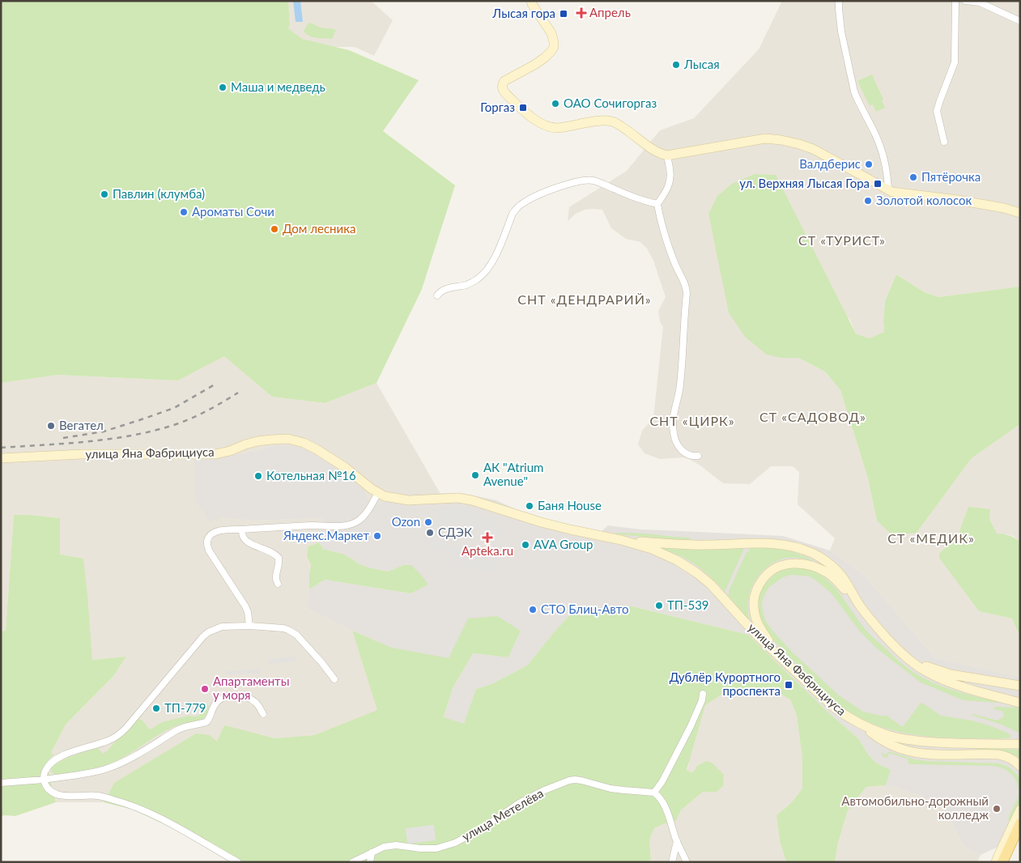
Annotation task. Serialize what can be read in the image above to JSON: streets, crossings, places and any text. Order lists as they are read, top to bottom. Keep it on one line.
{"streets":{"main road":["улица Яна Фабрициуса"],"street":["улица Метелёва"]},"districts":["СТ «ТУРИСТ»","СНТ «ДЕНДРАРИЙ»","СТ «САДОВОД»","СНТ «ЦИРК»","СТ «МЕДИК»"],"places":{"health":["Апрель","Apteka.ru"],"transit":["Лысая гора","Горгаз","ул. Верхняя Лысая Гора","Дублёр Курортного проспекта"],"other":["Лысая","Маша и медведь","ОАО Сочигоргаз","Валдберис","Пятёрочка","Павлин (клумба)","Золотой колосок","Ароматы Сочи","Дом лесника","Вегател","АК \"Atrium Avenue\"","Котельная №16","Баня House","Ozon","СДЭК","Яндекс.Маркет","AVA Group","ТП-539","СТО Блиц-Авто","Апартаменты у моря","ТП-779","Автомобильно-дорожный колледж"]}}
